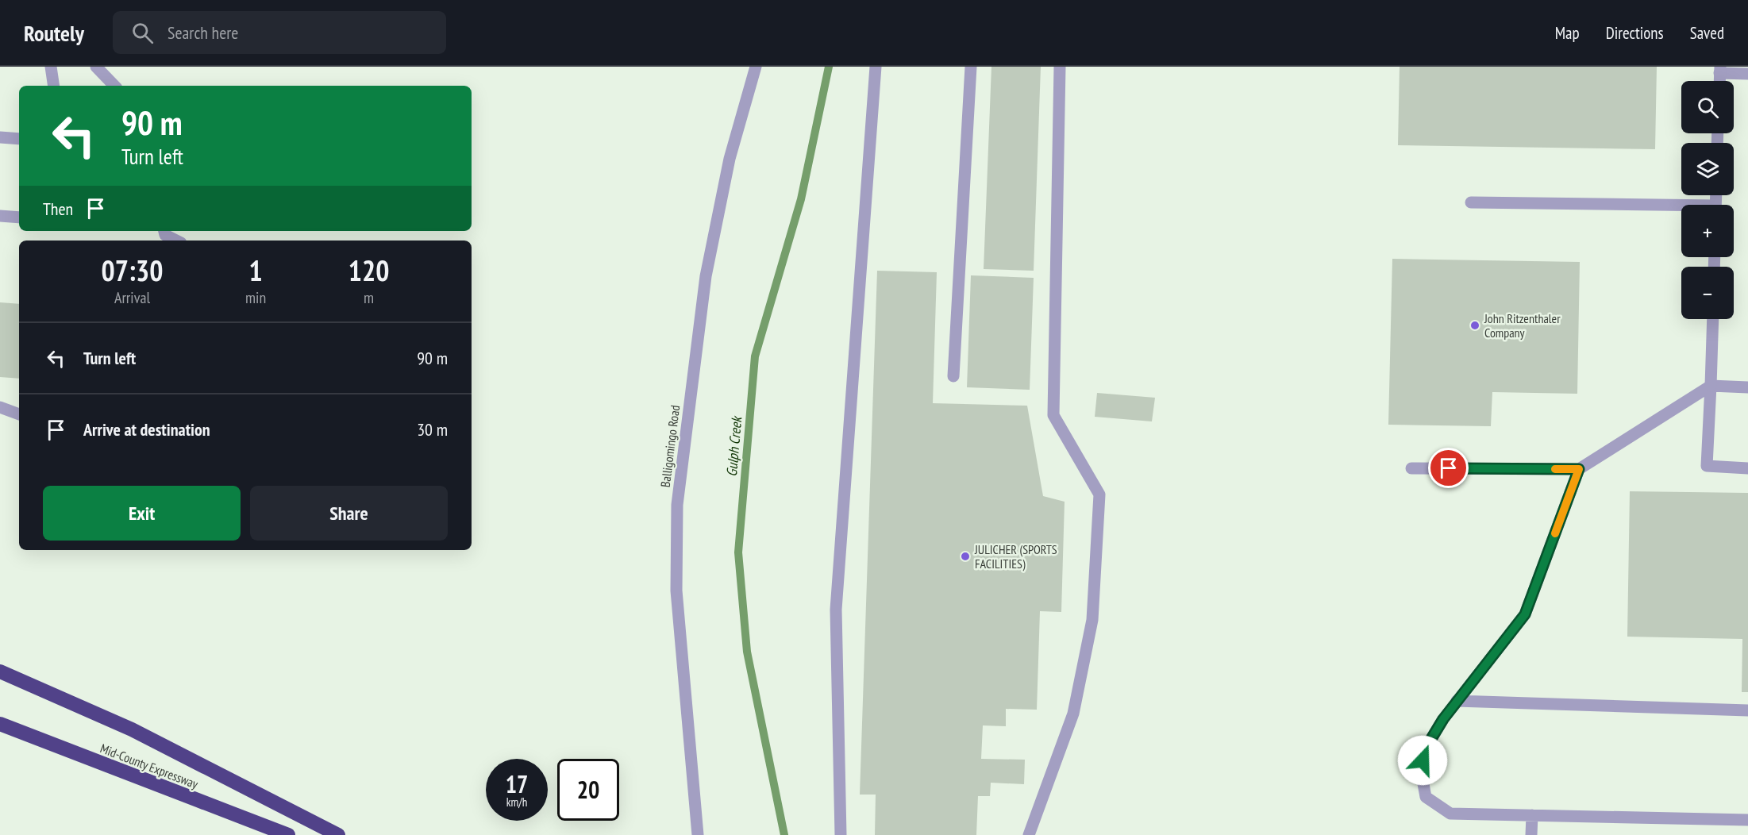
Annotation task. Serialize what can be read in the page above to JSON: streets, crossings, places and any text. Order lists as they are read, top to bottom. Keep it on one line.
{"streets":{"highway":["Mid-County Expressway"],"street":["Balligomingo Road"]},"water":["Gulph Creek"],"places":["John Ritzenthaler Company","JULICHER (SPORTS FACILITIES)"],"page":{"header":"Routely","search":"Search here","nav":["Map","Directions","Saved"],"map_buttons":["+","−"],"turn":["90 m","Turn left"],"then":"Then","eta":["07:30","Arrival","1","min","120","m"],"list":[{"name":"Turn left","value":"90 m"},{"name":"Arrive at destination","value":"30 m"}],"buttons":["Exit","Share"],"speed":"17 km/h","limit":"20"}}
